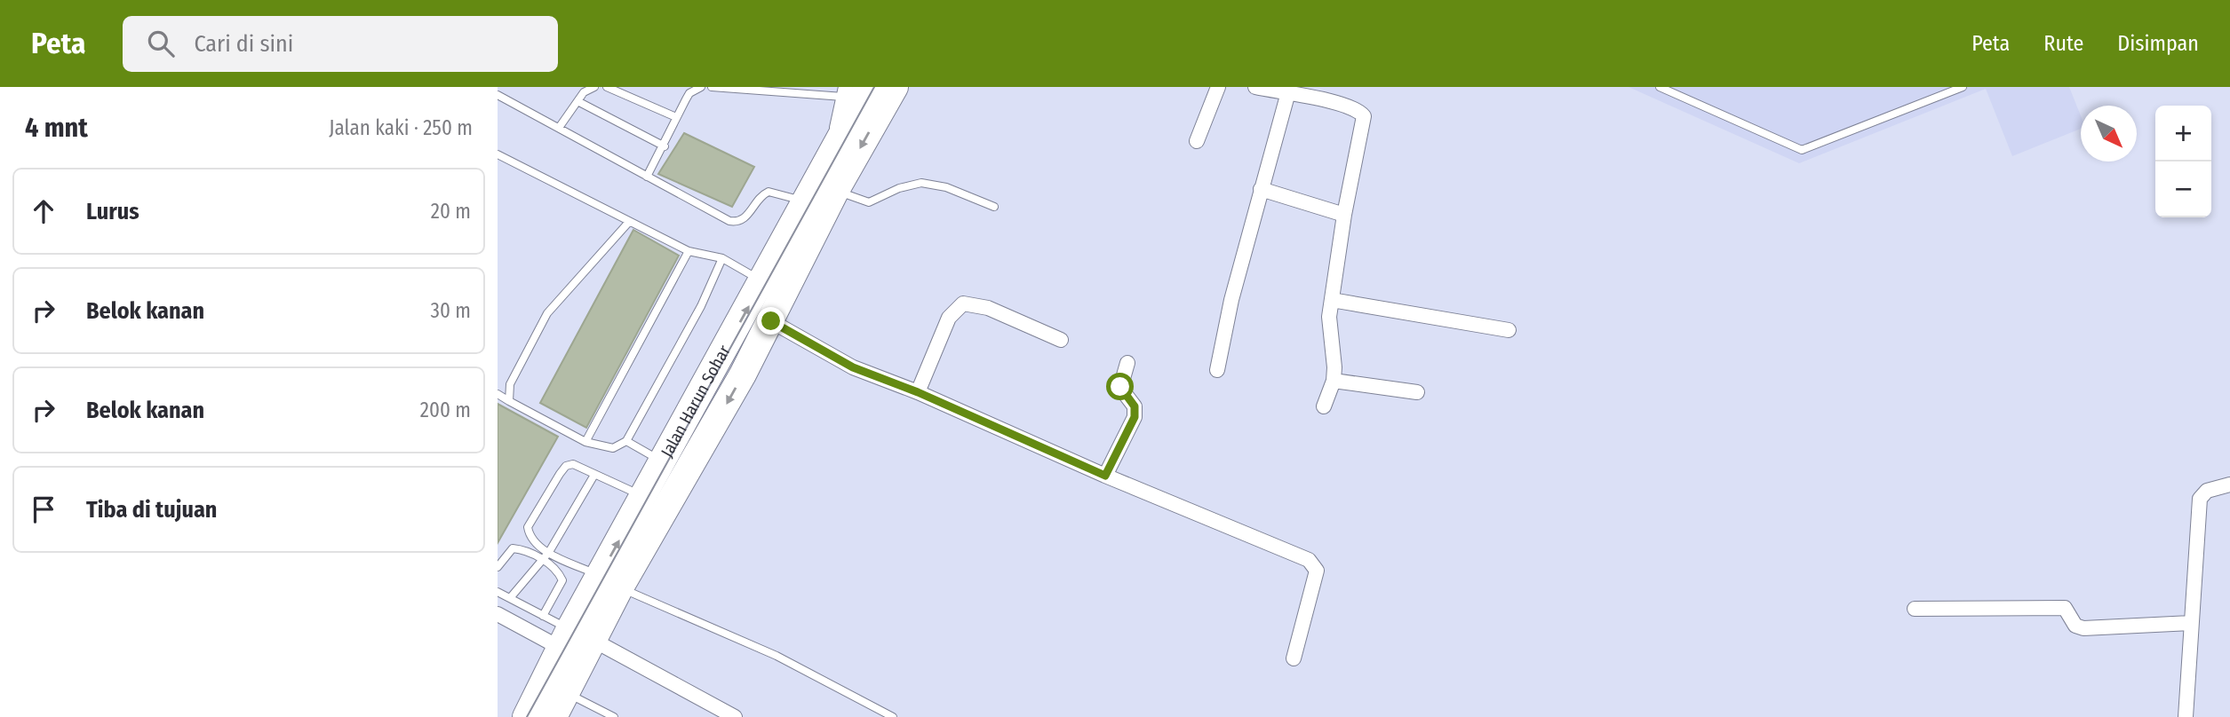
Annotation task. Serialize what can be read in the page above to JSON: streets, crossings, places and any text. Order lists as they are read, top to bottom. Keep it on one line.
{"streets":{"highway":["Jalan Harun Sohar"]},"north":"bottom right","page":{"header":"Peta","search":"Cari di sini","nav":["Peta","Rute","Disimpan"],"heading":["4 mnt","Jalan kaki · 250 m"],"map_buttons":["+","−"],"list":[["Lurus","20 m"],["Belok kanan","30 m"],["Belok kanan","200 m"],"Tiba di tujuan"]}}
